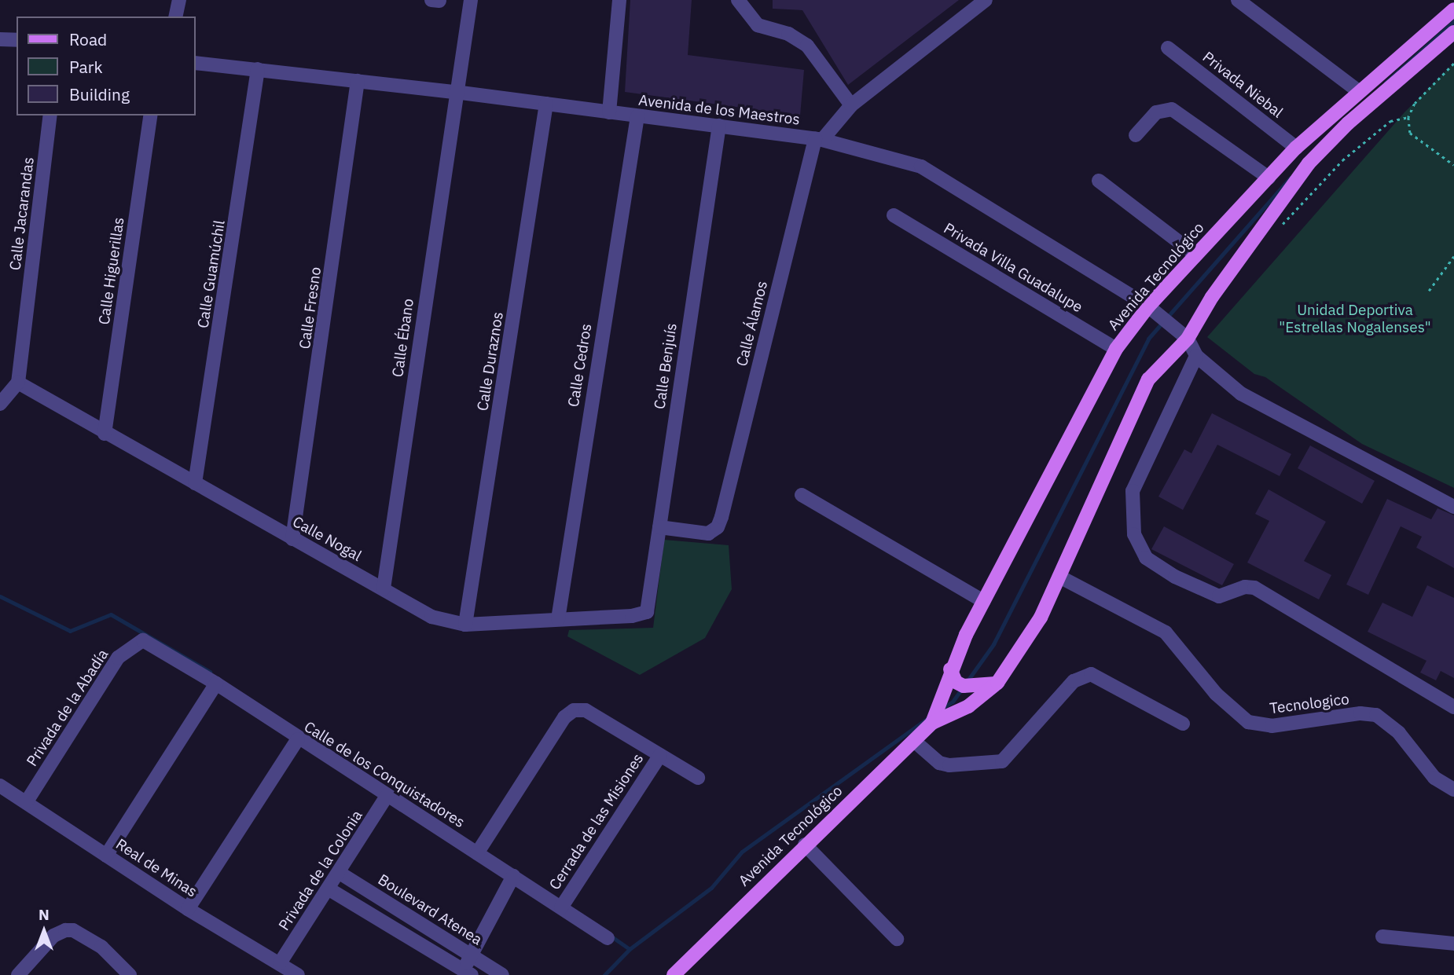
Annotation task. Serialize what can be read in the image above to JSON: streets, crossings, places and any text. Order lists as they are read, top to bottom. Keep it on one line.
{"streets":{"main road":["Avenida Tecnológico"],"street":["Privada Niebal","Avenida de los Maestros","Calle Jacarandas","Privada Villa Guadalupe","Calle Higuerillas","Calle Guamúchil","Calle Fresno","Calle Álamos","Calle Ébano","Calle Duraznos","Calle Cedros","Calle Benjuís","Calle Nogal","Tecnologico","Privada de la Abadía","Calle de los Conquistadores","Cerrada de las Misiones","Real de Minas","Privada de la Colonia","Boulevard Atenea"]},"crossings":[["Privada Niebal","Avenida Tecnológico"],["Avenida de los Maestros","Calle Guamúchil"],["Avenida de los Maestros","Avenida Tecnológico"],["Avenida de los Maestros","Calle Fresno"],["Avenida de los Maestros","Calle Álamos"],["Avenida de los Maestros","Calle Ébano"],["Avenida de los Maestros","Calle Duraznos"],["Avenida de los Maestros","Calle Cedros"],["Avenida de los Maestros","Calle Benjuís"],["Calle Jacarandas","Calle Nogal"],["Privada Villa Guadalupe","Avenida Tecnológico"],["Calle Higuerillas","Calle Nogal"],["Calle Guamúchil","Calle Nogal"],["Avenida Tecnológico","Tecnologico"],["Calle Fresno","Calle Nogal"],["Calle Álamos","Calle Benjuís"],["Calle Ébano","Calle Nogal"],["Calle Duraznos","Calle Nogal"],["Calle Cedros","Calle Nogal"],["Calle Benjuís","Calle Nogal"],["Privada de la Abadía","Calle de los Conquistadores"],["Privada de la Abadía","Real de Minas"],["Calle de los Conquistadores","Cerrada de las Misiones"],["Calle de los Conquistadores","Privada de la Colonia"],["Real de Minas","Privada de la Colonia"],["Privada de la Colonia","Boulevard Atenea"]],"parks":["Unidad Deportiva \"Estrellas Nogalenses\""],"legend":["Road","Park","Building"],"north":"top"}
